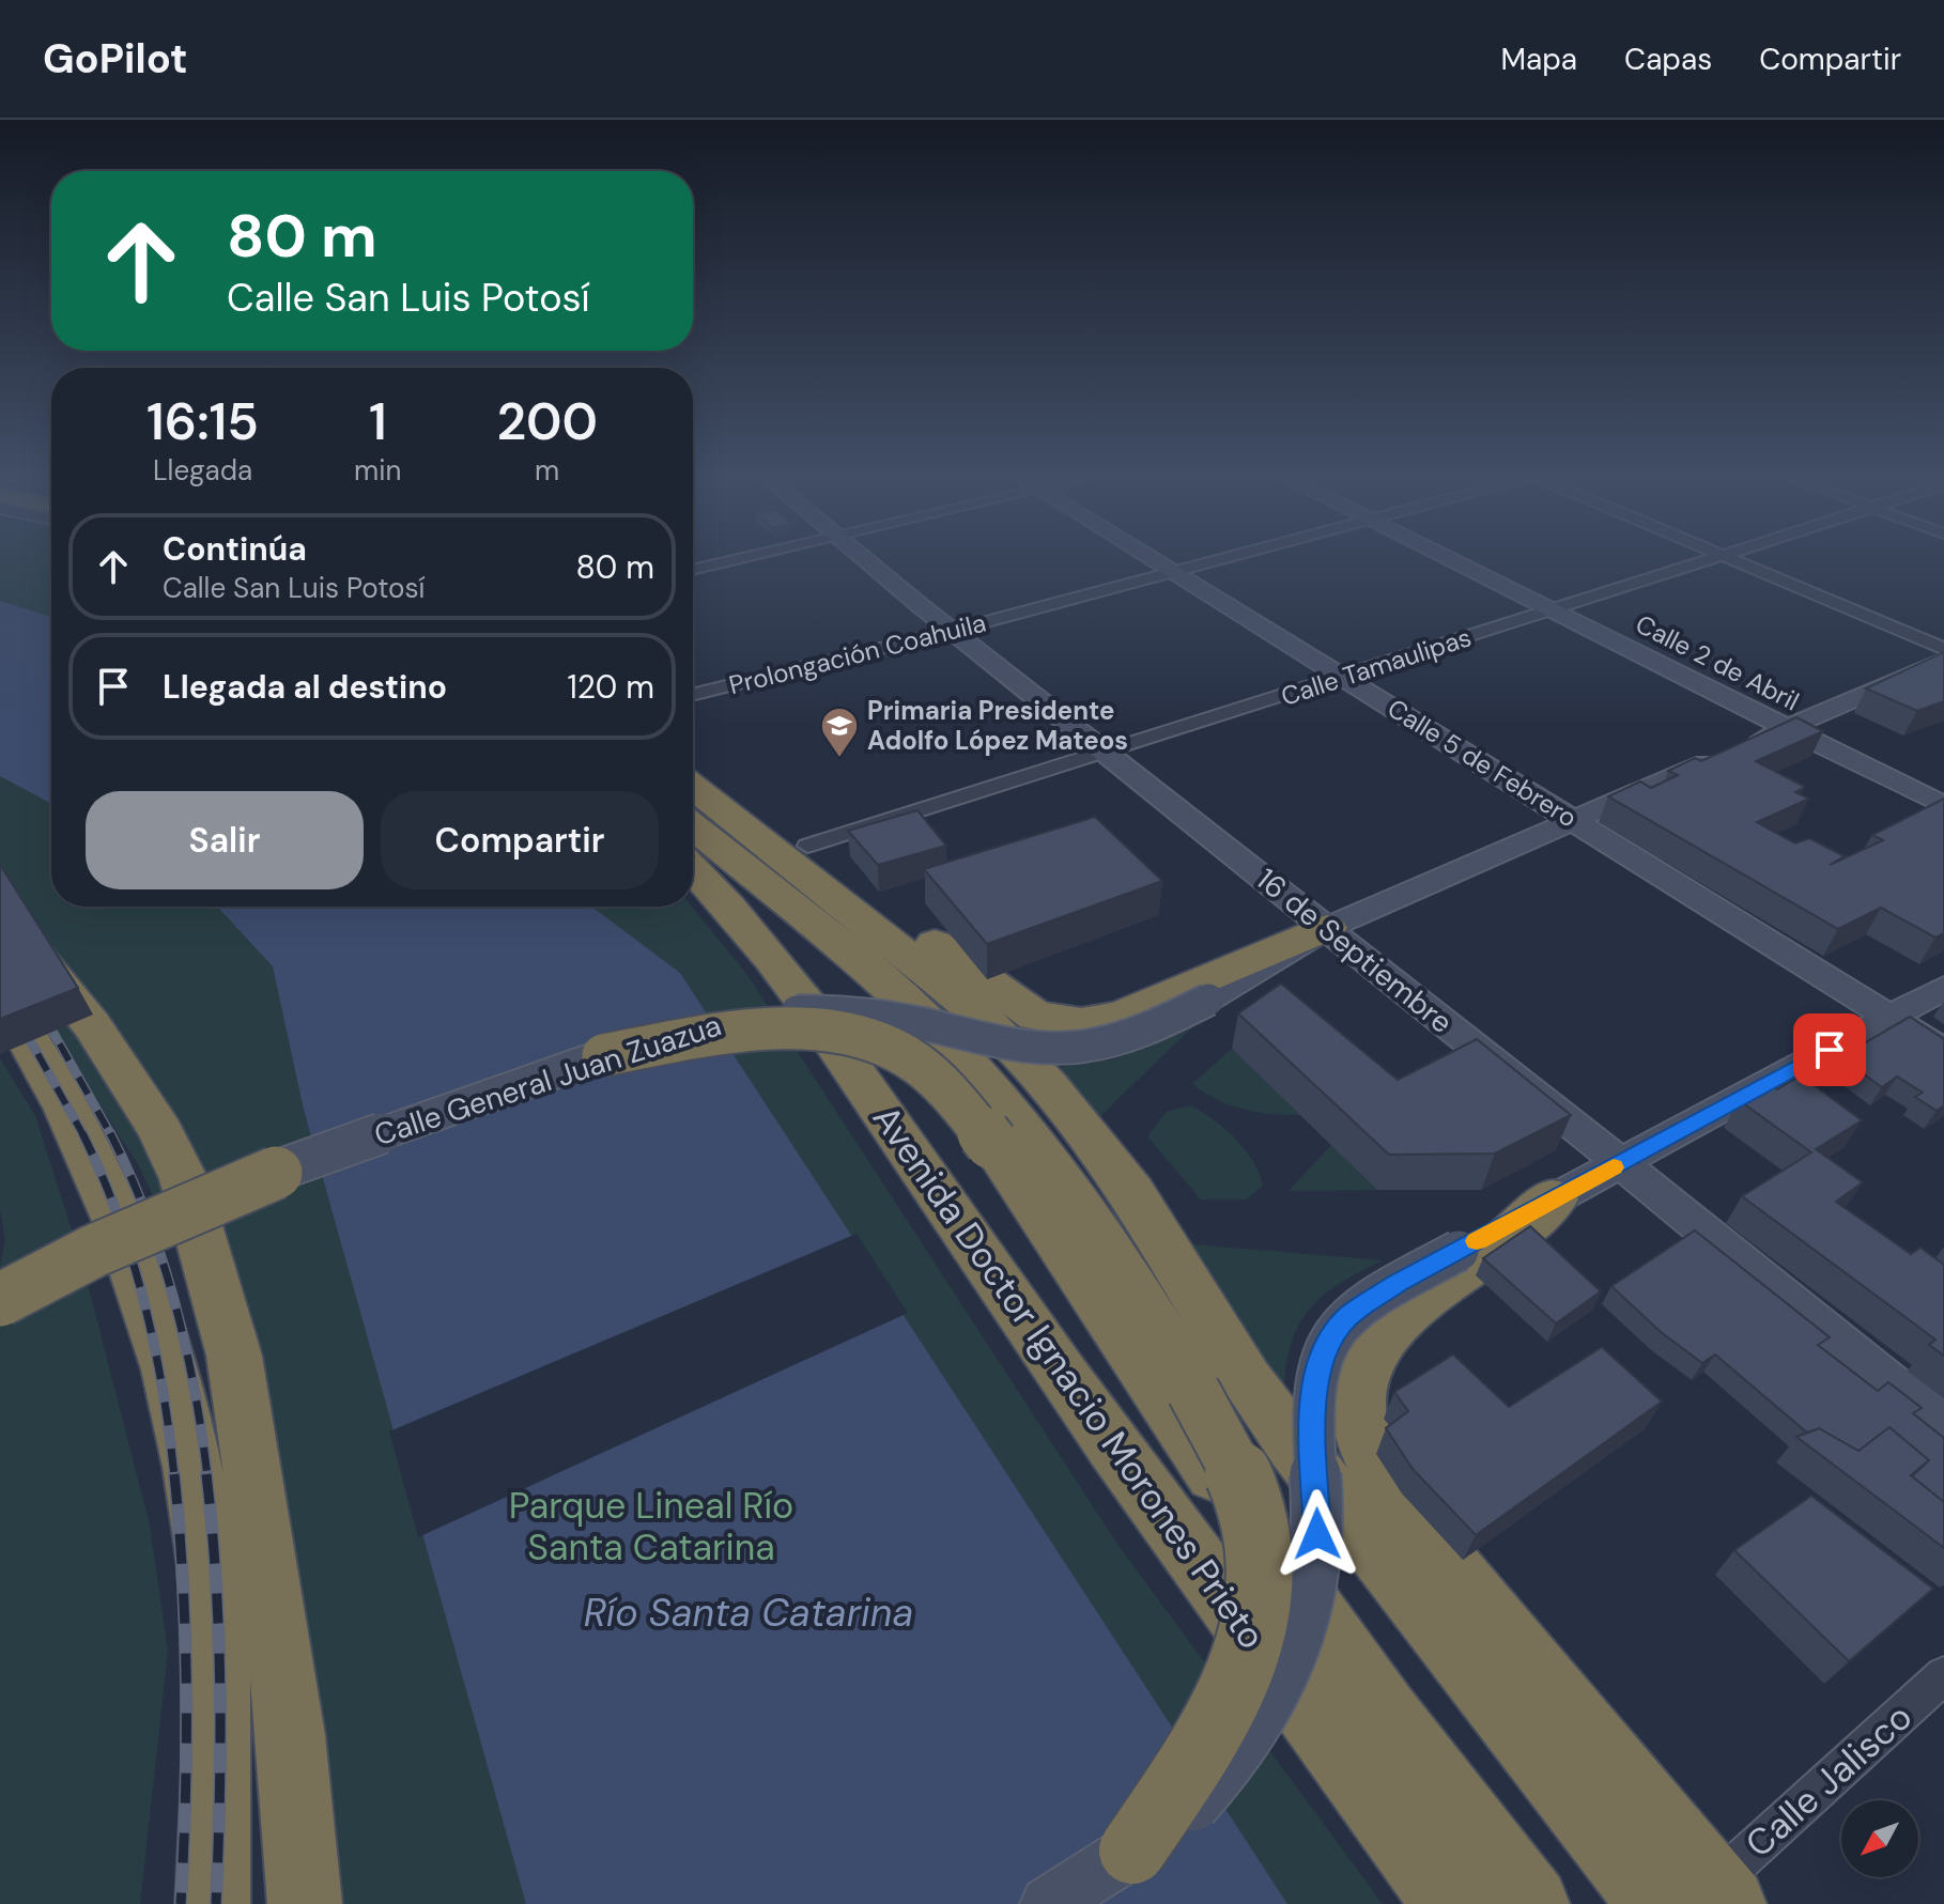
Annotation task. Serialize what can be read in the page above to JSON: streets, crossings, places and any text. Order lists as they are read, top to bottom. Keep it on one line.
{"streets":{"highway":["Avenida Doctor Ignacio Morones Prieto"],"street":["Prolongación Coahuila","Calle 2 de Abril","Calle Tamaulipas","Calle 5 de Febrero","16 de Septiembre","Calle General Juan Zuazua","Calle Jalisco"]},"crossings":[["Prolongación Coahuila","Calle 5 de Febrero"],["Prolongación Coahuila","16 de Septiembre"],["Calle 2 de Abril","Calle Tamaulipas"],["Calle 2 de Abril","Calle General Juan Zuazua"],["Calle Tamaulipas","Calle 5 de Febrero"],["Calle Tamaulipas","16 de Septiembre"],["Calle 5 de Febrero","Calle General Juan Zuazua"],["16 de Septiembre","Calle General Juan Zuazua"]],"water":["Río Santa Catarina"],"parks":["Parque Lineal Río Santa Catarina"],"places":{"school or university":["Primaria Presidente Adolfo López Mateos"]},"north":"bottom left","page":{"header":"GoPilot","nav":["Mapa","Capas","Compartir"],"turn":["80 m","Calle San Luis Potosí"],"eta":["16:15","Llegada","1","min","200","m"],"list":[{"name":"Continúa","note":"Calle San Luis Potosí","value":"80 m"},{"name":"Llegada al destino","value":"120 m"}],"buttons":["Salir","Compartir"]}}
